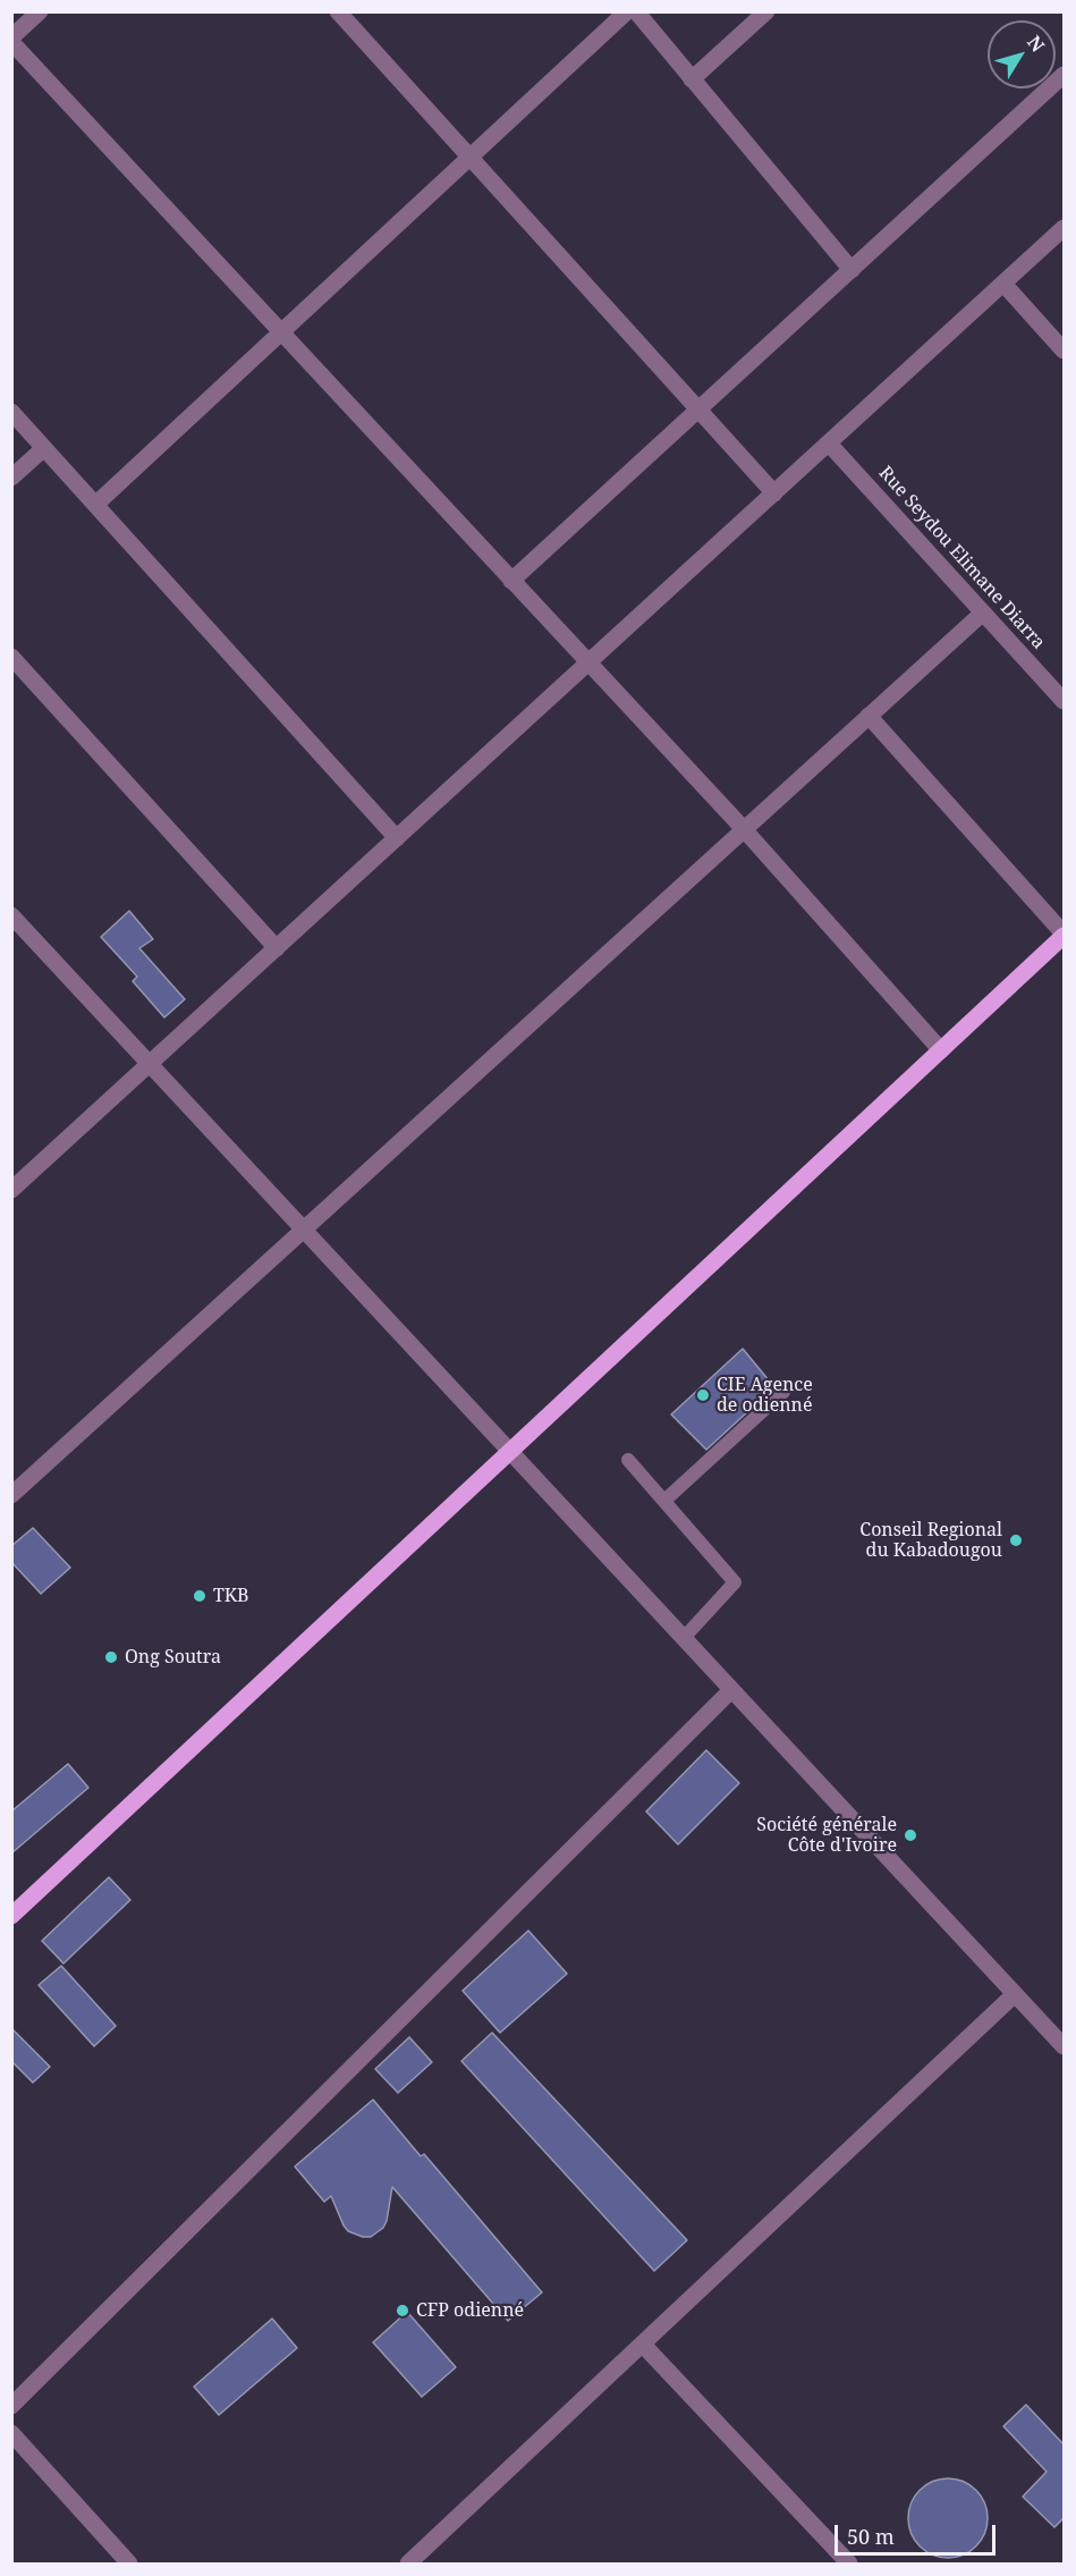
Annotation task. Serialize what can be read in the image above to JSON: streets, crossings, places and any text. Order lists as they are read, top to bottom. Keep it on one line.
{"streets":{"street":["Rue Seydou Elimane Diarra"]},"places":["CIE Agence de odienné","Conseil Regional du Kabadougou","TKB","Ong Soutra","Société générale Côte d'Ivoire","CFP odienné"],"scale_bar":"50 m","north":"top right"}
